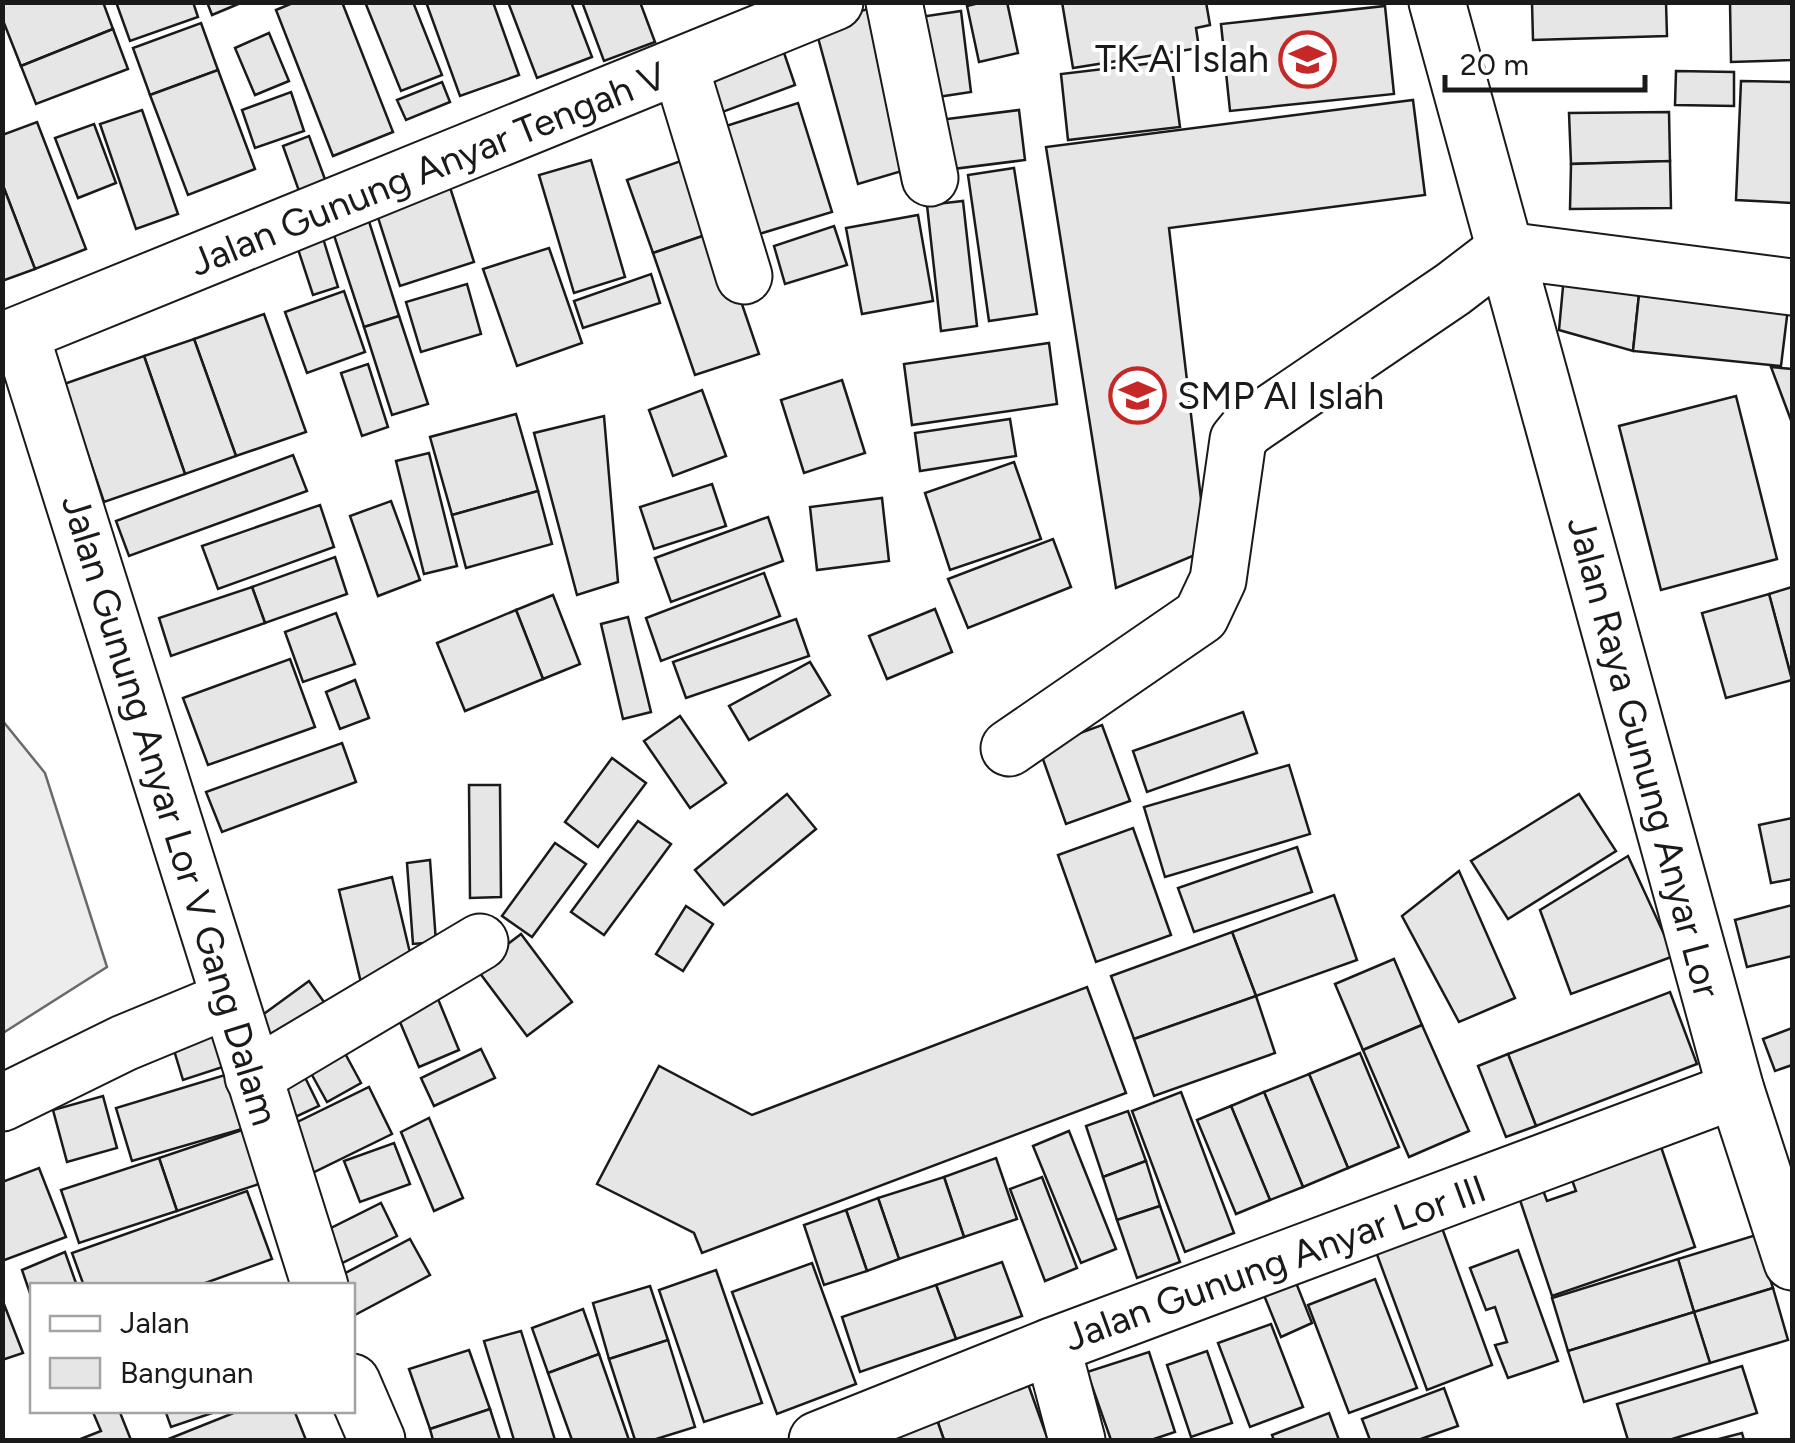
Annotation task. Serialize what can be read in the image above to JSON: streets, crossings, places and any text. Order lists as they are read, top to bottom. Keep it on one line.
{"streets":{"street":["Jalan Gunung Anyar Tengah V","Jalan Raya Gunung Anyar Lor","Jalan Gunung Anyar Lor V Gang Dalam","Jalan Gunung Anyar Lor III"]},"crossings":[["Jalan Gunung Anyar Tengah V","Jalan Gunung Anyar Lor V Gang Dalam"],["Jalan Raya Gunung Anyar Lor","Jalan Gunung Anyar Lor III"]],"places":{"school or university":["TK Al Islah","SMP Al Islah"]},"legend":["Jalan","Bangunan"],"scale_bar":"20 m"}
